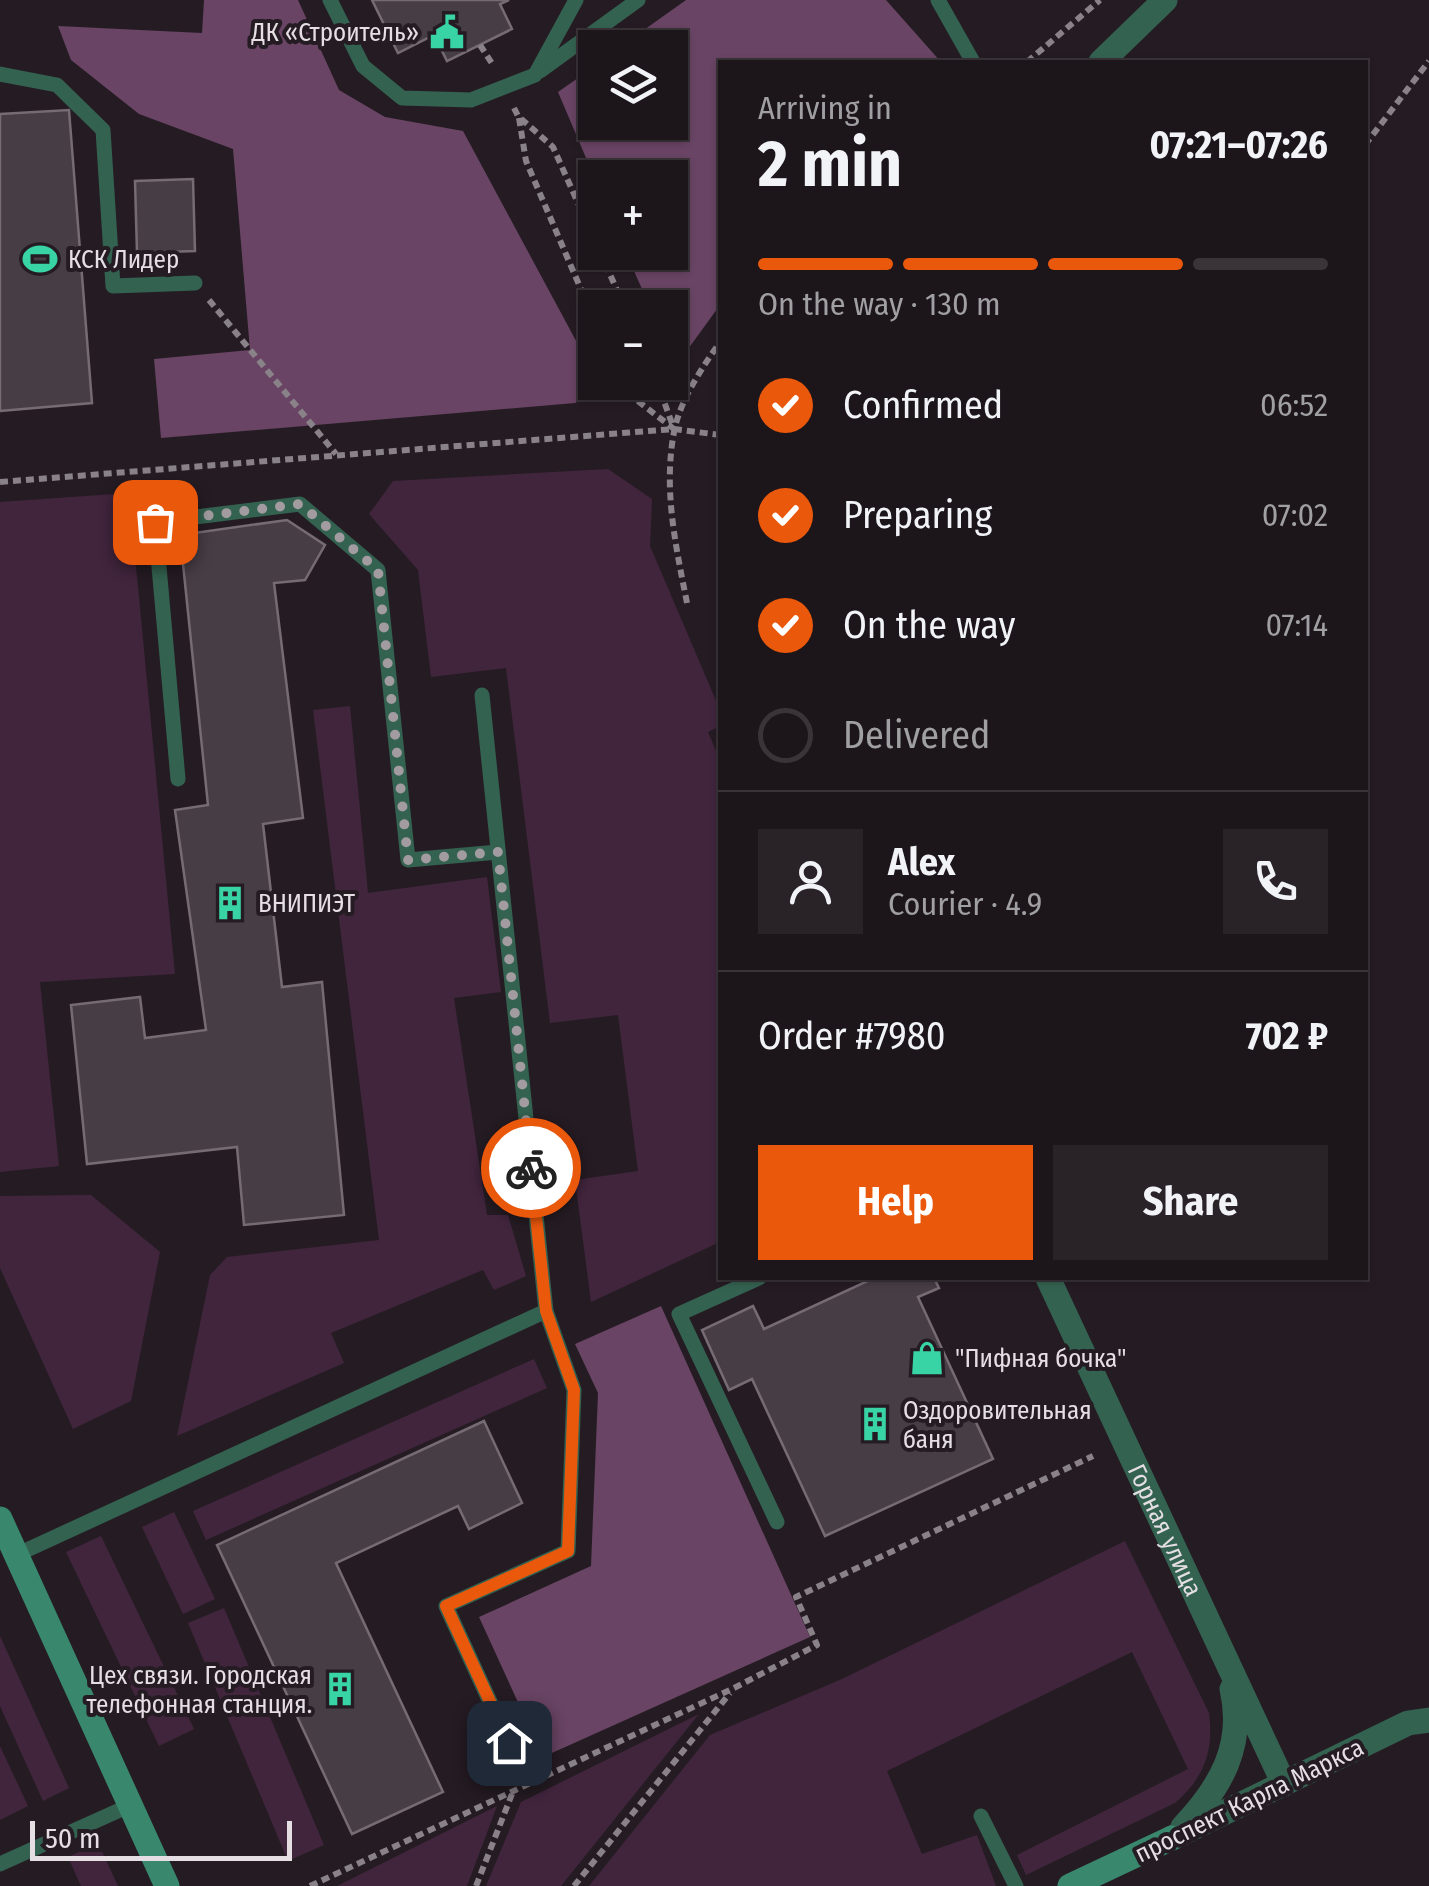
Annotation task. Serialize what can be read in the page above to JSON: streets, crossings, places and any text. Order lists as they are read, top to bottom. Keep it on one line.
{"streets":{"street":["Горная улица","проспект Карла Маркса"]},"crossings":[["Горная улица","проспект Карла Маркса"]],"places":{"public building":["ДК «Строитель»"],"sports":["КСК Лидер"],"building":["ВНИПИЭТ","Оздоровительная баня","Цех связи. Городская телефонная станция."],"shop":["\"Пифная бочка\""]},"scale_bar":"50 m","page":{"map_buttons":["+","−"],"heading":["2 min","Arriving in","07:21–07:26"],"panel":["Alex","Courier · 4.9","Order #7980","702 ₽"],"bar":"On the way · 130 m","list":[["Confirmed","06:52"],["Preparing","07:02"],["On the way","07:14"],"Delivered"],"buttons":["Help","Share"],"scale":"50 m"}}
